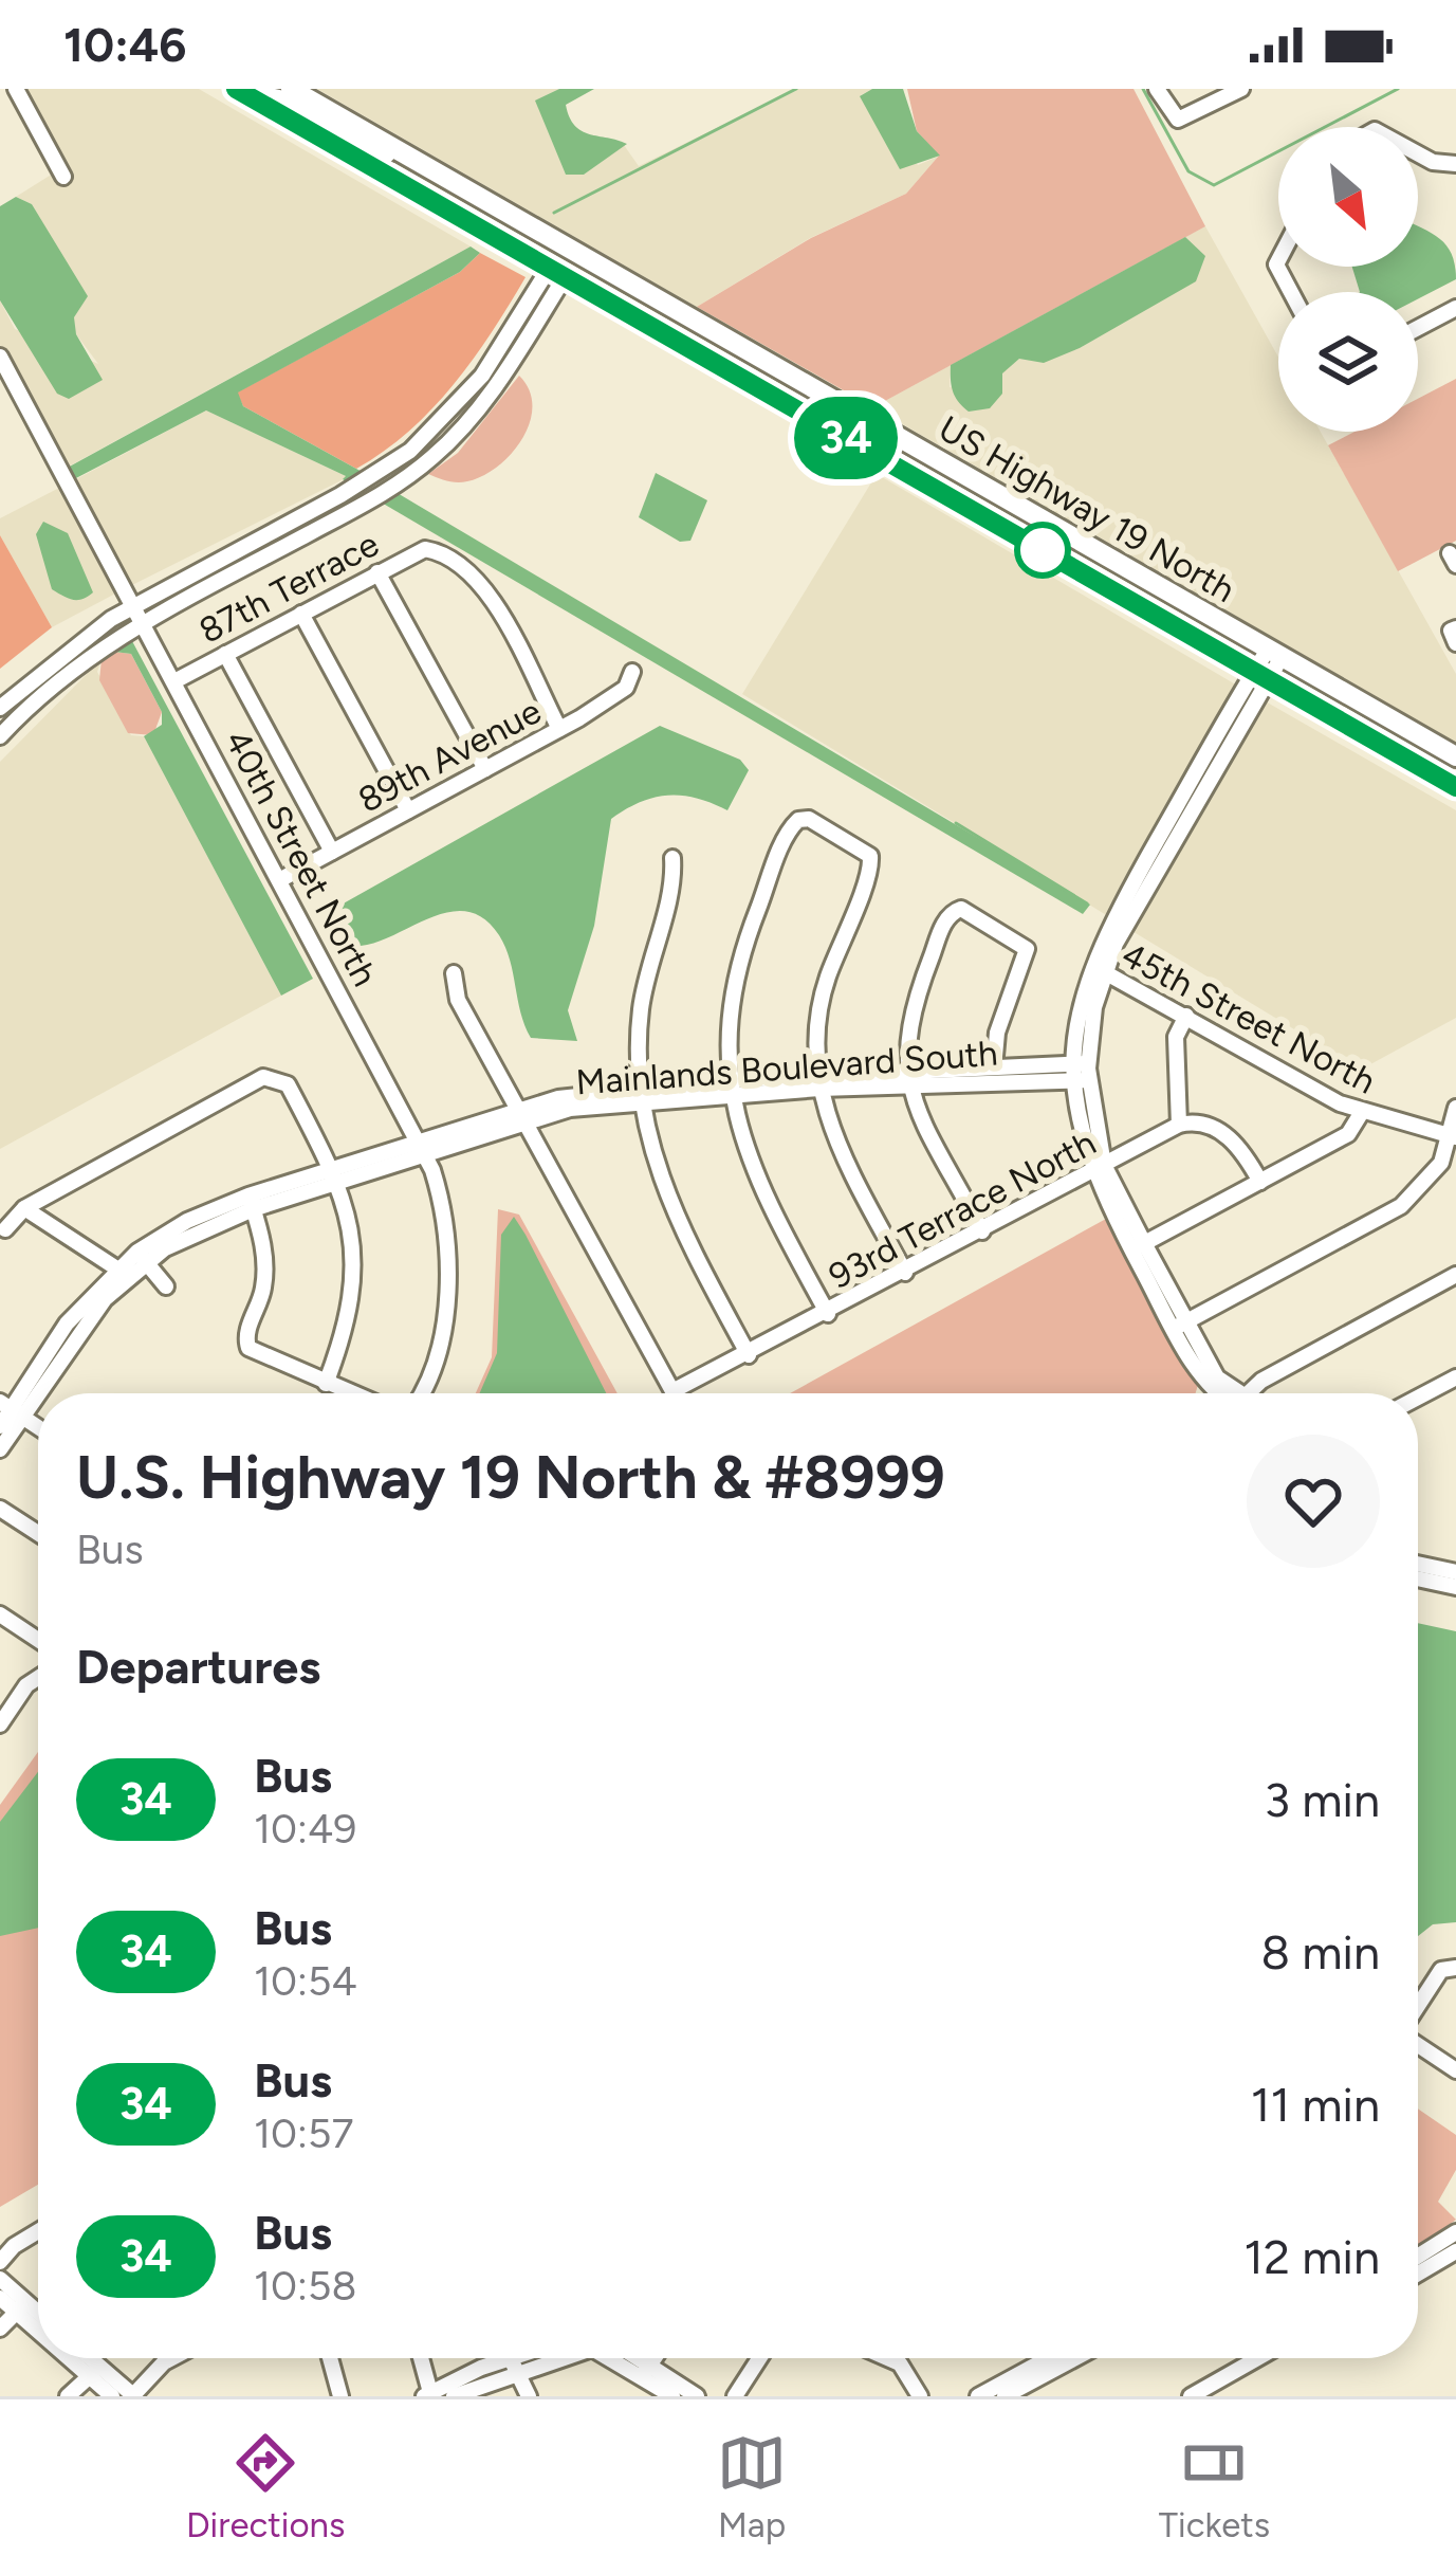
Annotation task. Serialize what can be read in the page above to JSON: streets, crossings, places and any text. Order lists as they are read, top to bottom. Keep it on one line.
{"streets":{"highway":["US Highway 19 North"],"street":["87th Terrace","89th Avenue","40th Street North","45th Street North","Mainlands Boulevard South","93rd Terrace North"]},"crossings":[["87th Terrace","89th Avenue"],["87th Terrace","40th Street North"],["89th Avenue","40th Street North"],["40th Street North","Mainlands Boulevard South"],["Mainlands Boulevard South","93rd Terrace North"]],"lines":["bus line 34"],"north":"bottom right","page":{"status":"10:46","on_map":"34","heading":[["U.S. Highway 19 North & #8999","Bus"],"Departures"],"list":[{"mark":"34","name":"Bus","note":"10:49","value":"3 min"},{"mark":"34","name":"Bus","note":"10:54","value":"8 min"},{"mark":"34","name":"Bus","note":"10:57","value":"11 min"},{"mark":"34","name":"Bus","note":"10:58","value":"12 min"}],"tabs":["Directions","Map","Tickets"]}}
